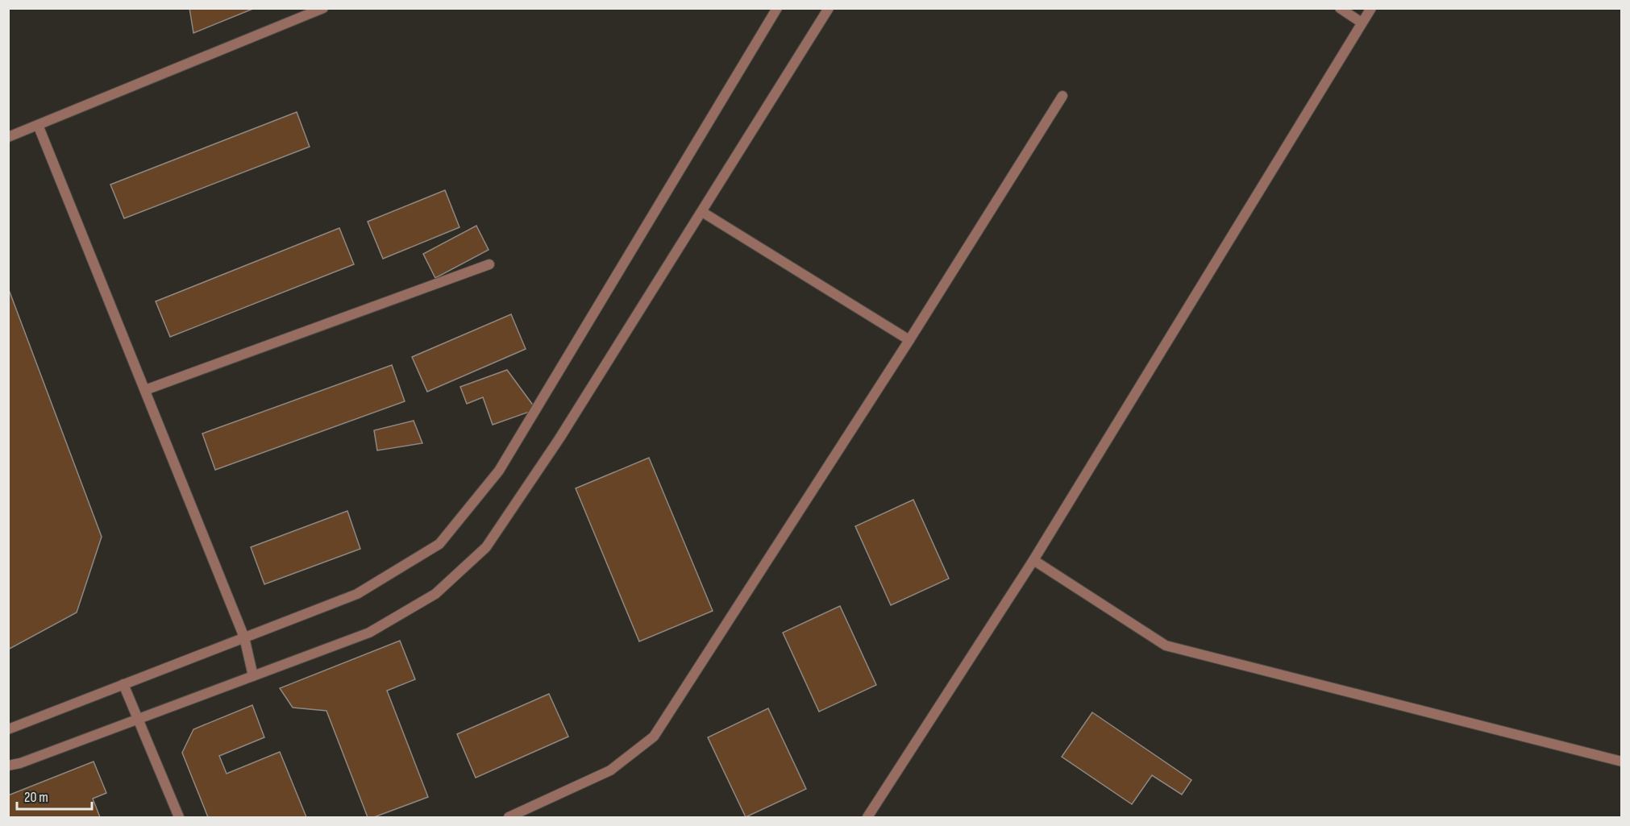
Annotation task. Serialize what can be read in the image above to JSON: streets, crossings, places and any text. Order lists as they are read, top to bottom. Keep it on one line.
{"scale_bar":"20 m"}
